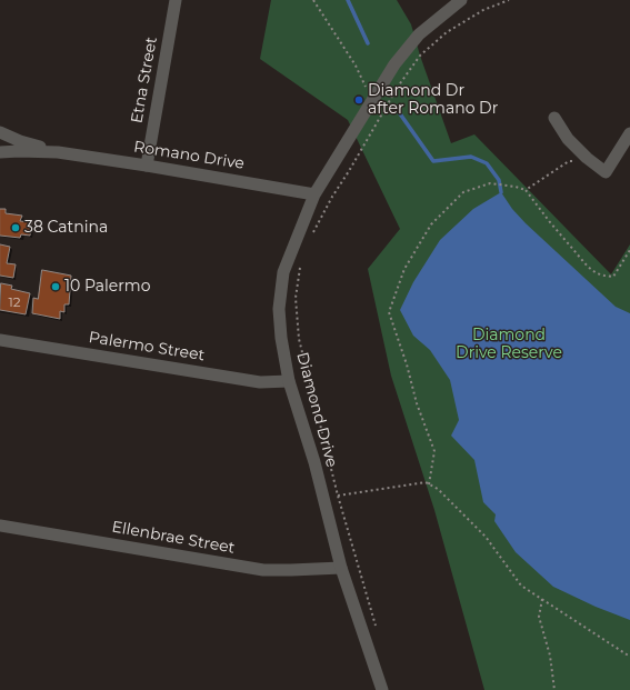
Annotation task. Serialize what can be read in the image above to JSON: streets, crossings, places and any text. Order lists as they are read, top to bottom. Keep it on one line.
{"streets":{"street":["Etna Street","Romano Drive","Palermo Street","Diamond Drive","Ellenbrae Street"]},"crossings":[["Etna Street","Romano Drive"],["Romano Drive","Diamond Drive"],["Palermo Street","Diamond Drive"],["Diamond Drive","Ellenbrae Street"]],"parks":["Diamond Drive Reserve"],"places":["Diamond Dr after Romano Dr","38 Catnina","10 Palermo"],"house_numbers":["12"]}
